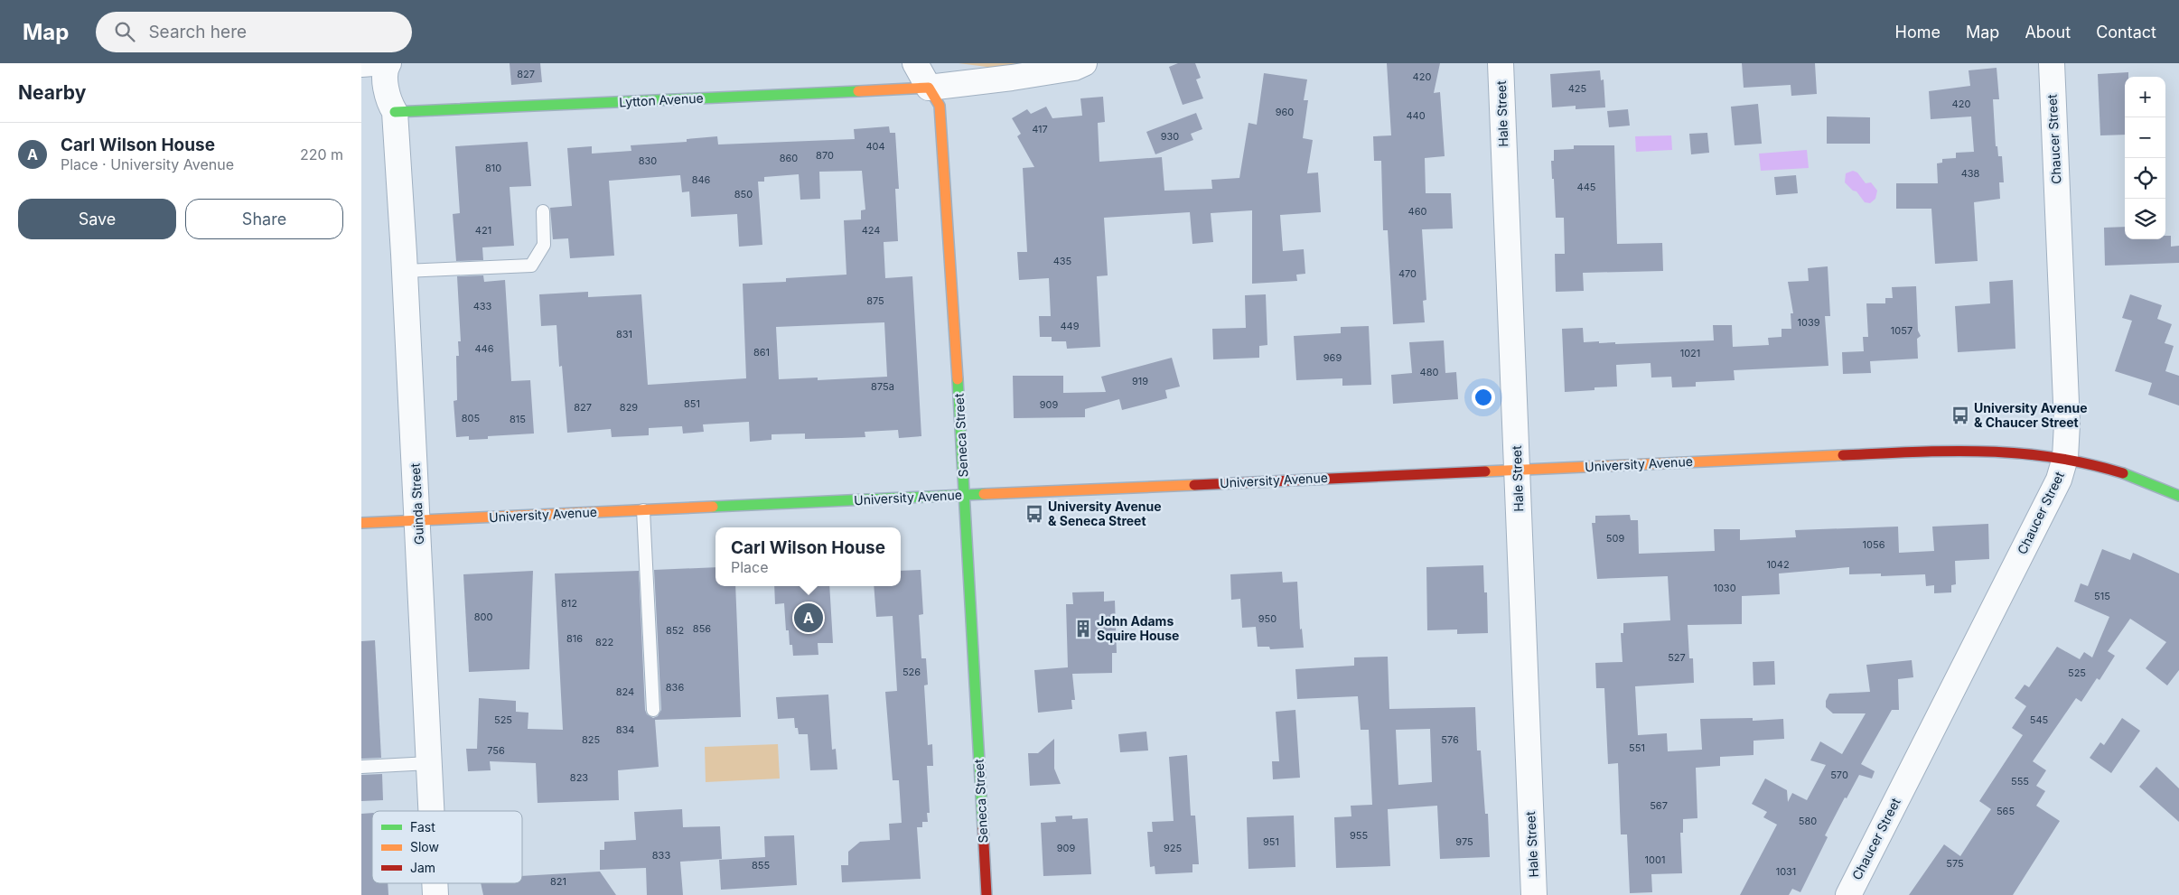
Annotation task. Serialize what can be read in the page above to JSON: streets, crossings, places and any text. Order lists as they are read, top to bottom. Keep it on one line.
{"streets":{"main road":["Lytton Avenue","Seneca Street","University Avenue"],"street":["Hale Street","Chaucer Street","Guinda Street"]},"crossings":[["Lytton Avenue","Seneca Street"],["Lytton Avenue","Guinda Street"],["Hale Street","University Avenue"],["Chaucer Street","University Avenue"],["Seneca Street","University Avenue"],["University Avenue","Guinda Street"]],"places":{"bus stop":["University Avenue & Chaucer Street","University Avenue & Seneca Street"],"building":["John Adams Squire House"]},"house_numbers":["827","420","425","420","960","440","417","930","404","870","860","830","810","438","846","445","850","460","421","424","435","470","875","433","1039","449","1057","831","446","861","1021","969","480","919","875a","851","909","827","829","805","815","509","1056","1042","1030","515","812","800","950","856","852","816","822","527","526","525","836","824","525","545","834","825","576","551","756","570","823","555","567","565","580","955","951","975","909","925","833","1001","575","855","1031","821"],"legend":["Fast","Slow","Jam"],"page":{"header":"Map","search":"Search here","nav":["Home","Map","About","Contact"],"heading":"Nearby","map_buttons":["+","−"],"list":[{"mark":"A","name":"Carl Wilson House","note":"Place · University Avenue","value":"220 m"}],"buttons":["Save","Share"],"popup":["Carl Wilson House","Place"],"pins":"A"}}
